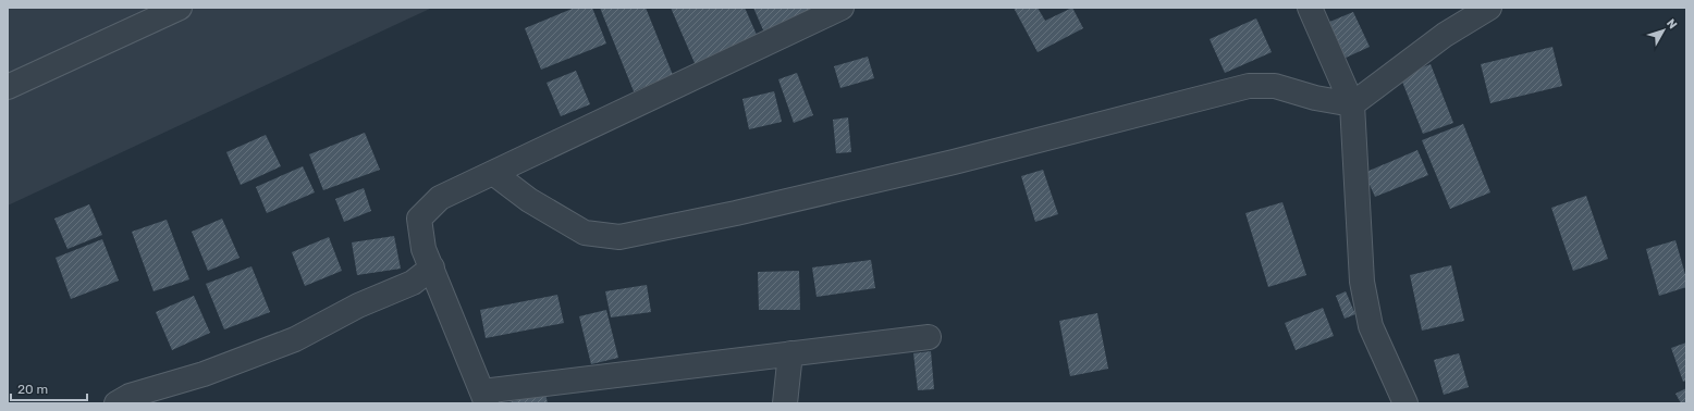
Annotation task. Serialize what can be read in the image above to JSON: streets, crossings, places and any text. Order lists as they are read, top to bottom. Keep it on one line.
{"scale_bar":"20 m","north":"top right"}
